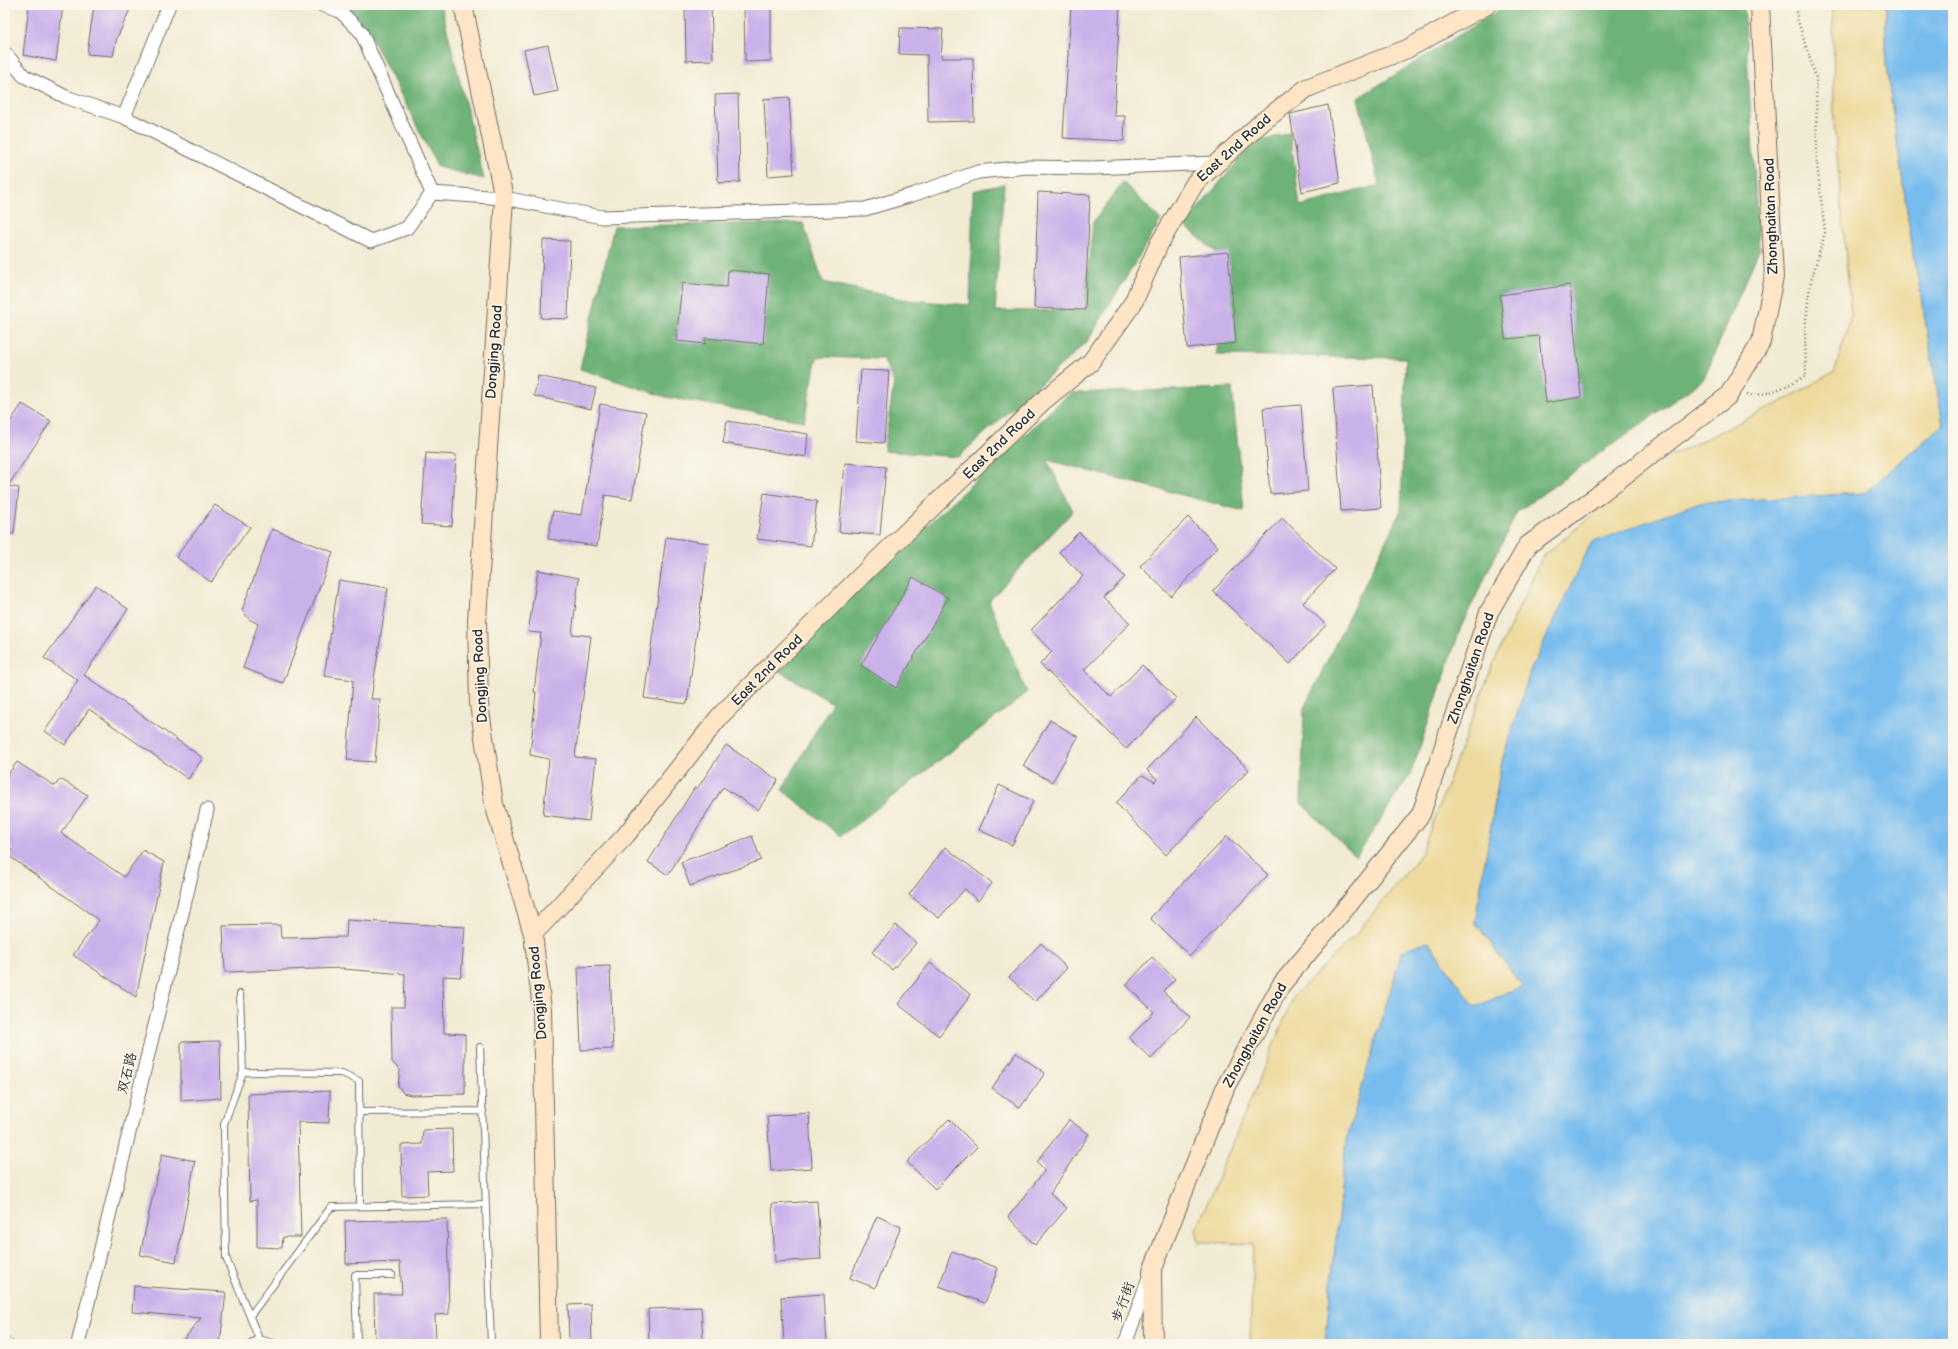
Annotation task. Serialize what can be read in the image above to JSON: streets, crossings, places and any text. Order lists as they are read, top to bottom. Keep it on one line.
{"streets":{"main road":["East 2nd Road","Zhonghaitan Road","Dongjing Road"],"street":["双石路","步行街"]},"crossings":[["East 2nd Road","Dongjing Road"],["Zhonghaitan Road","步行街"]]}
